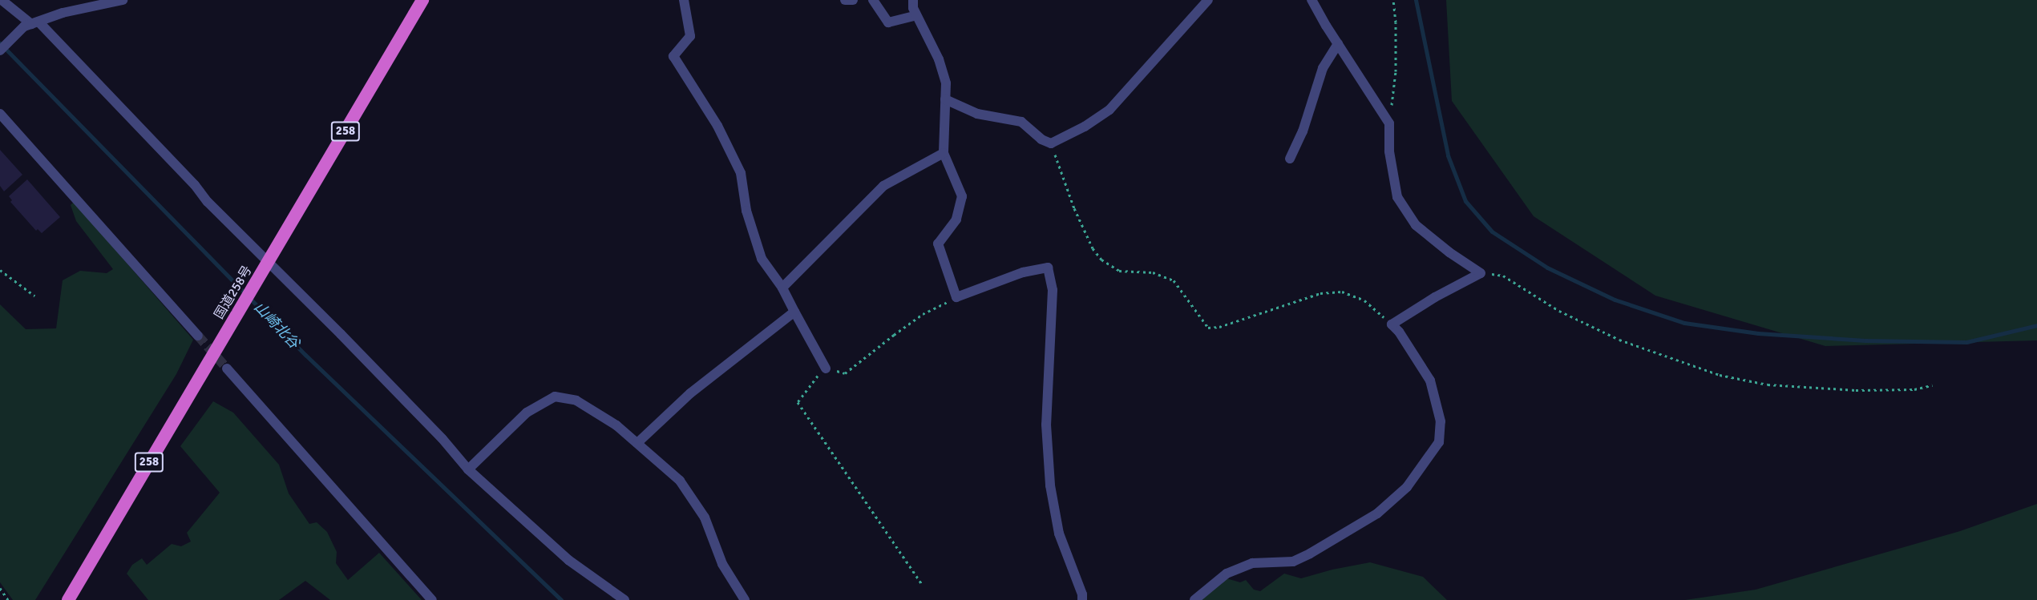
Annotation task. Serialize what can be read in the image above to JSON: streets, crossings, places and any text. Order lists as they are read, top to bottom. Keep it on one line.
{"streets":{"highway":["258","国道258号"]},"water":["山崎北谷"]}
